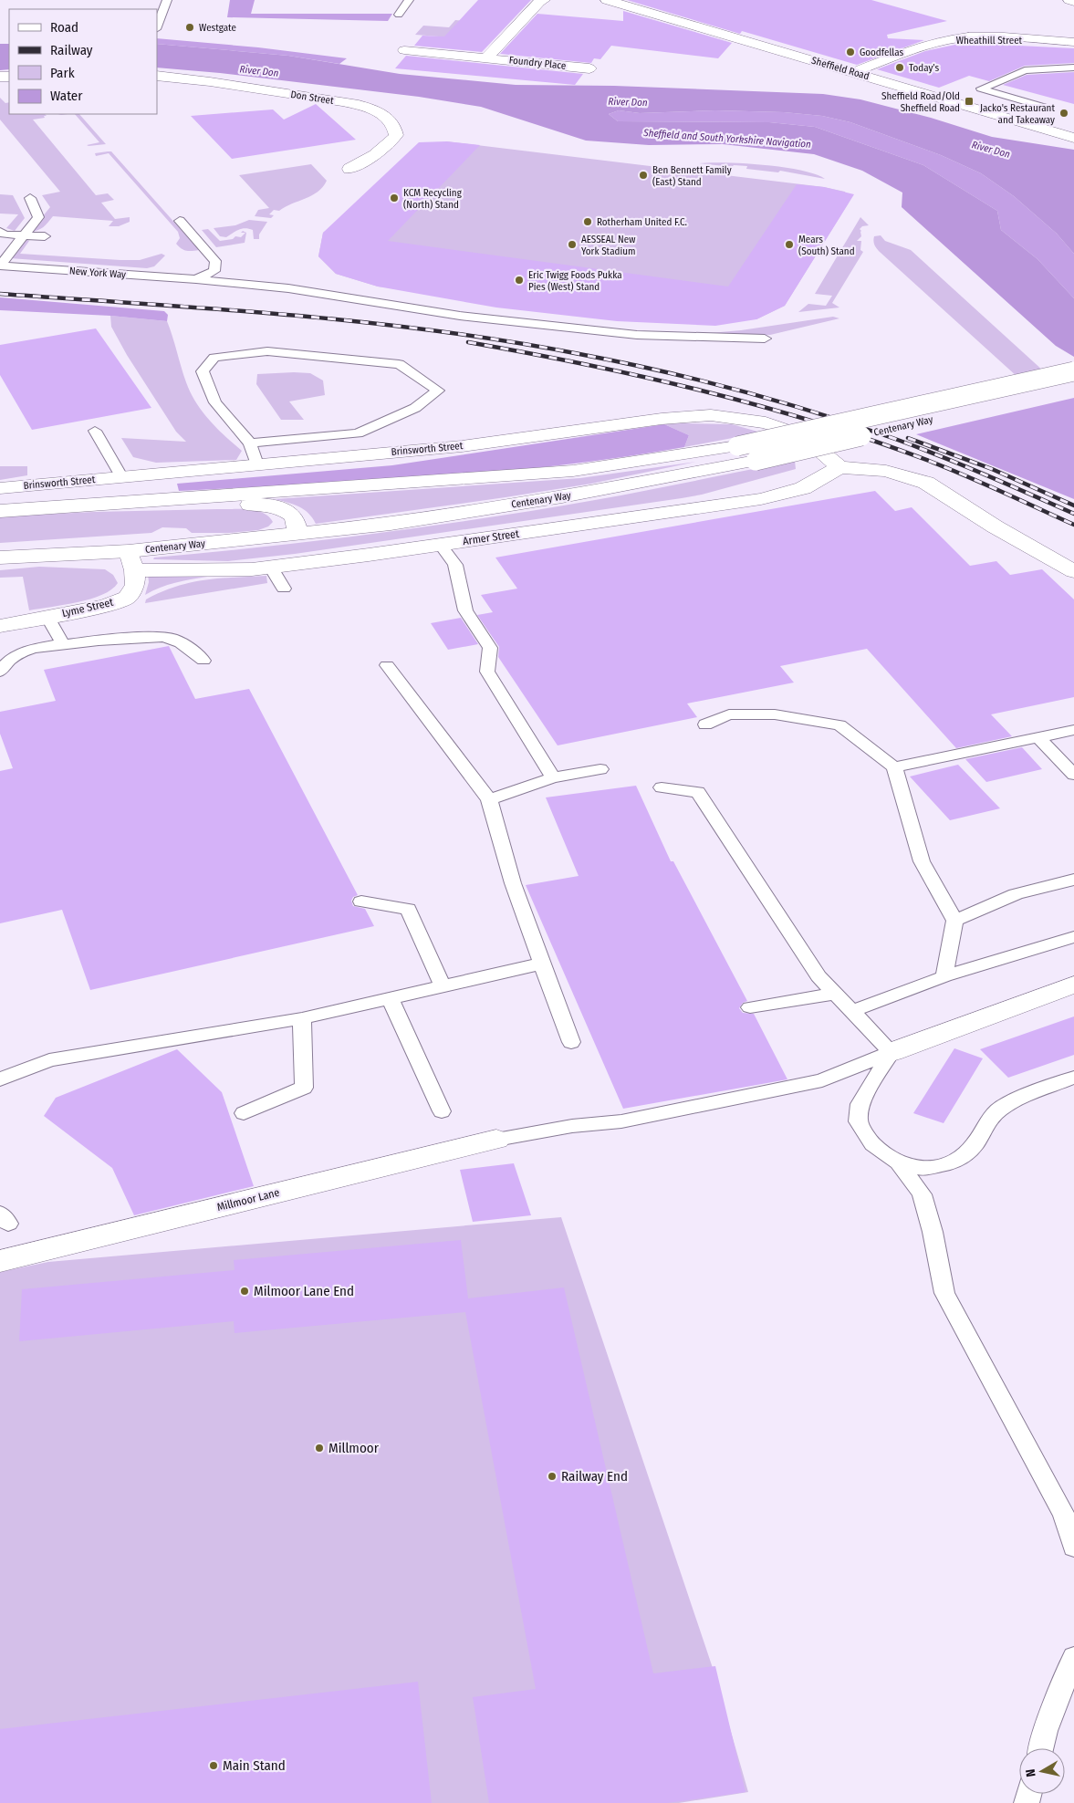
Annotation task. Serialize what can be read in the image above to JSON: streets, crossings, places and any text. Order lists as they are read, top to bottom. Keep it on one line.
{"streets":{"street":["Wheathill Street","Foundry Place","Sheffield Road","Don Street","Centenary Way","Brinsworth Street","Armer Street","Lyme Street","Millmoor Lane"],"lane":["New York Way"]},"crossings":[["Wheathill Street","Sheffield Road"],["Centenary Way","Armer Street"],["Centenary Way","Lyme Street"],["Brinsworth Street","Armer Street"],["Armer Street","Lyme Street"]],"water":["River Don","Sheffield and South Yorkshire Navigation"],"places":{"other":["Westgate","Goodfellas","Today’s","Jacko's Restaurant and Takeaway","Ben Bennett Family (East) Stand","KCM Recycling (North) Stand","Rotherham United F.C.","AESSEAL New York Stadium","Mears (South) Stand","Eric Twigg Foods Pukka Pies (West) Stand","Milmoor Lane End","Millmoor","Railway End","Main Stand"],"transit":["Sheffield Road/Old Sheffield Road"]},"legend":["Road","Railway","Park","Water"],"north":"left"}
